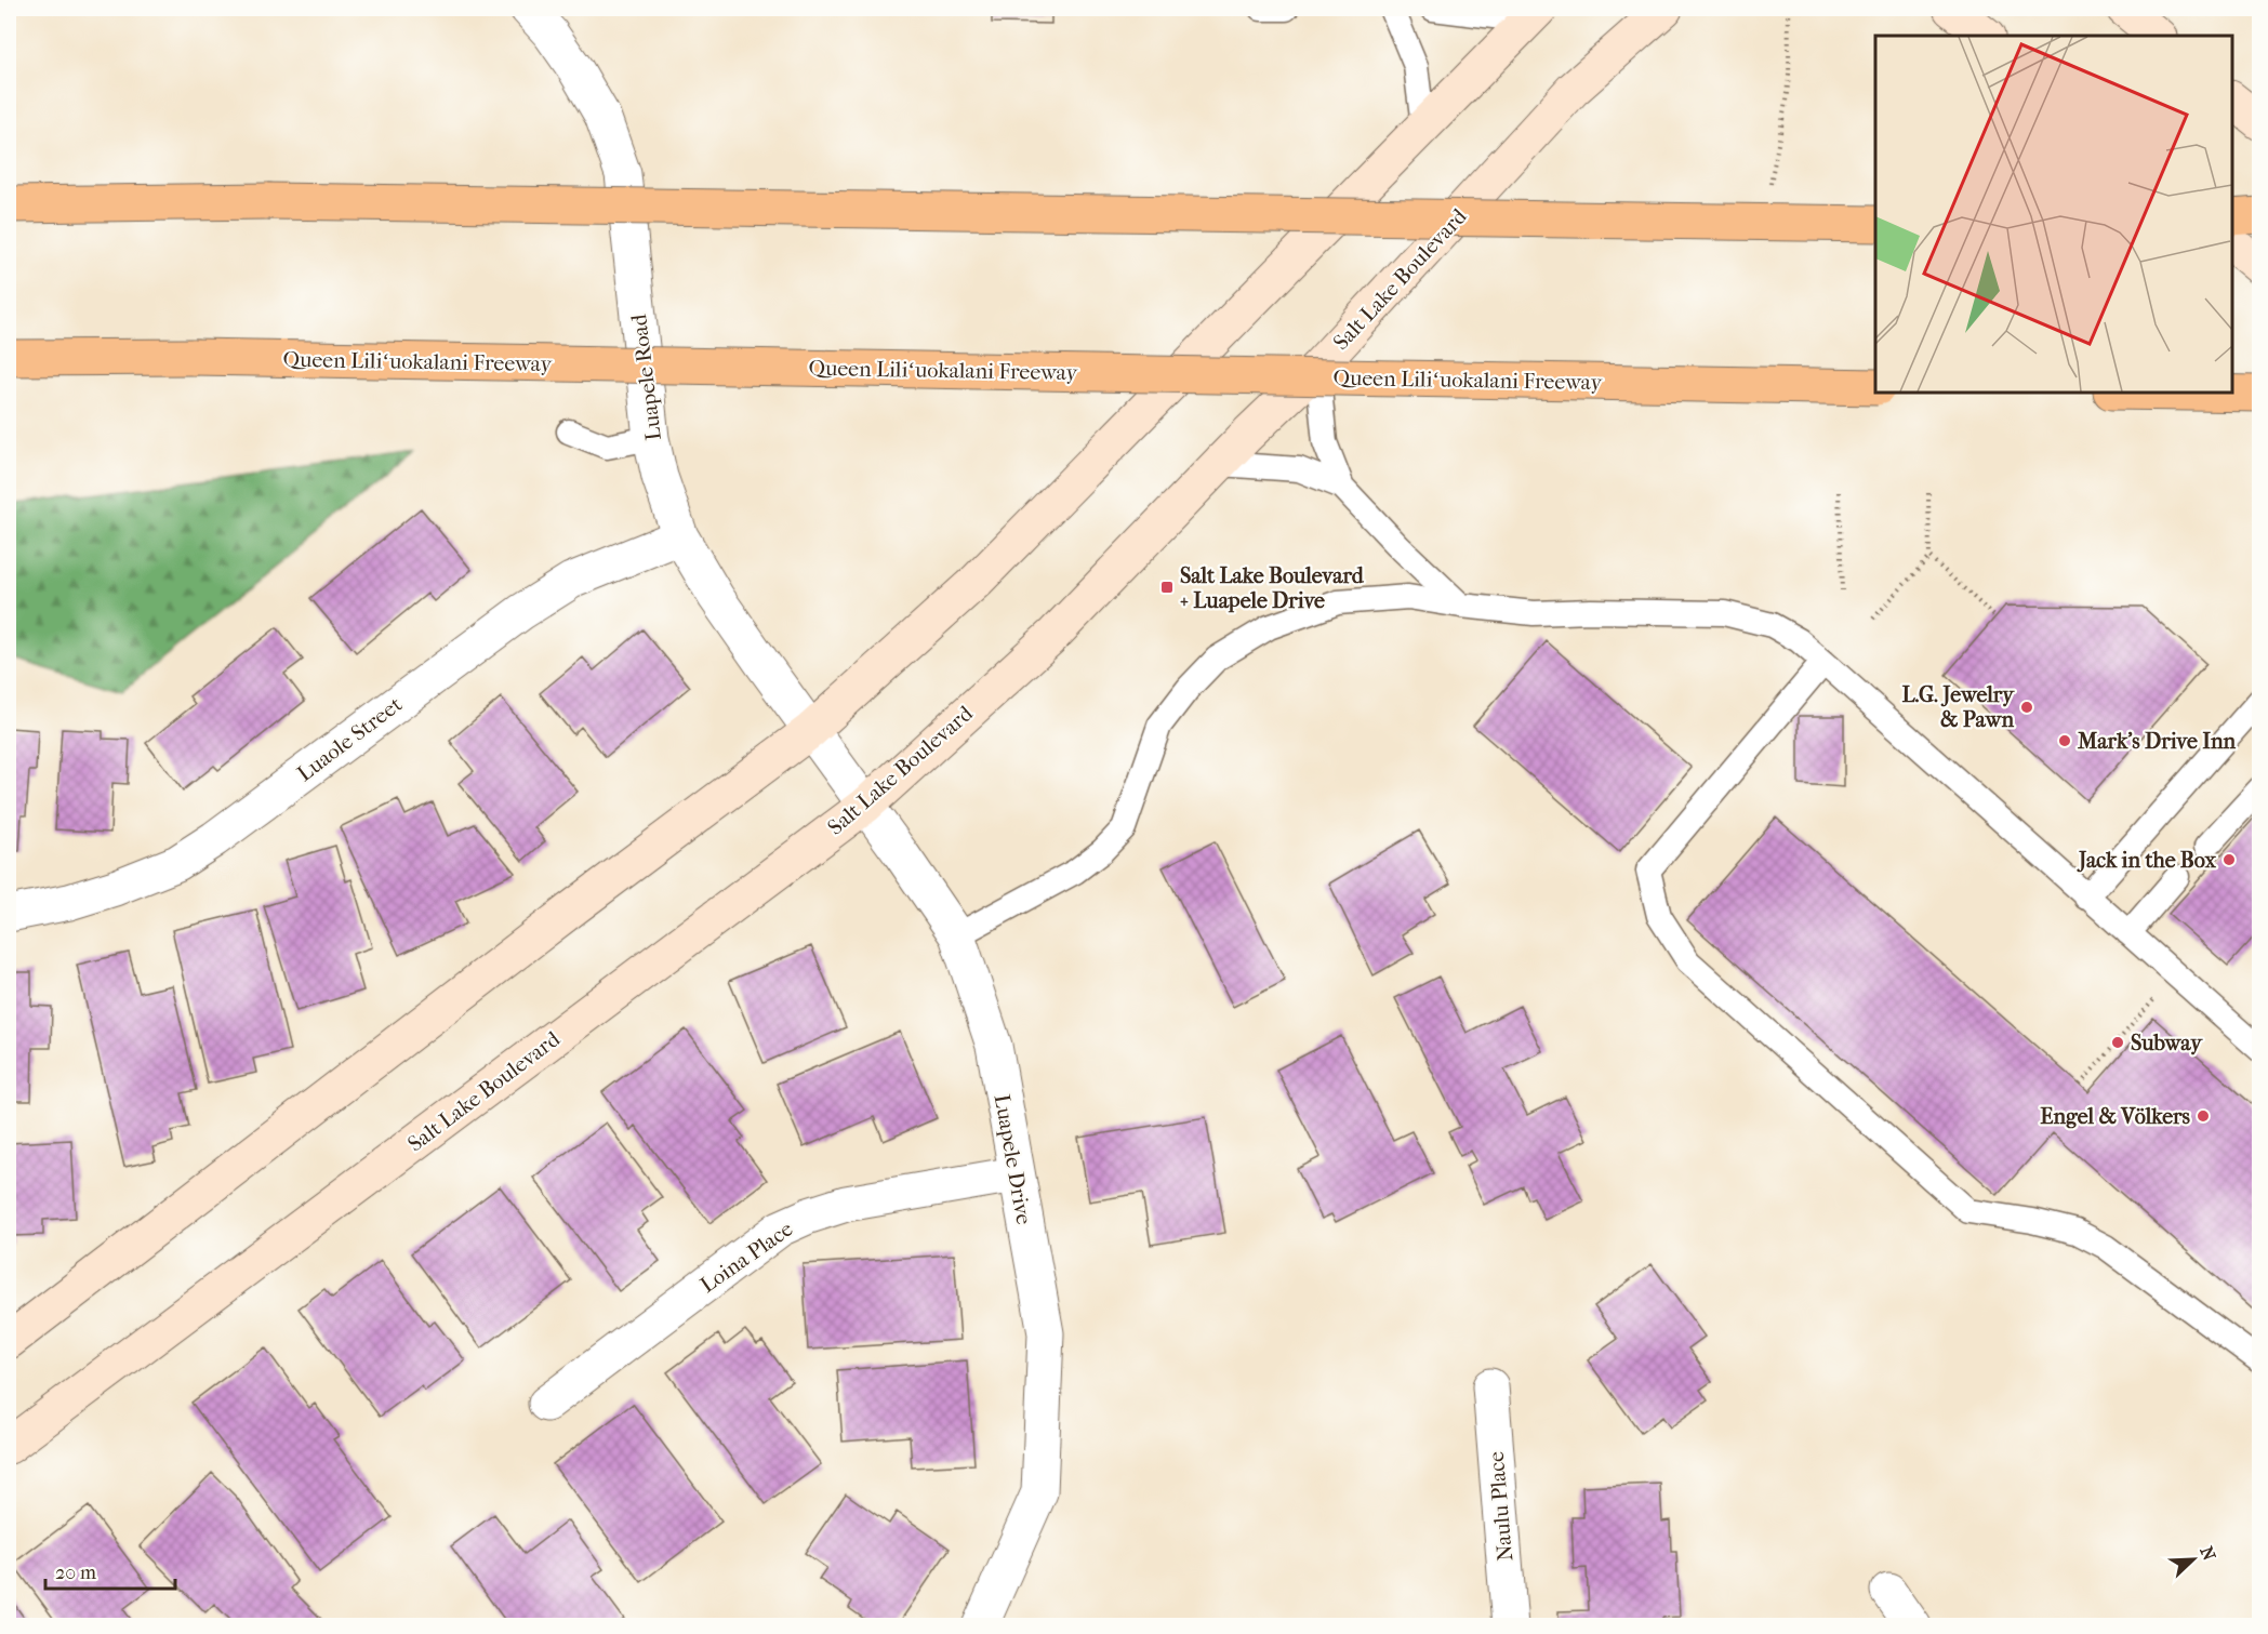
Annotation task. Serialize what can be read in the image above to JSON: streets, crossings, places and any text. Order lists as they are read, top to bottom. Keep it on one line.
{"streets":{"highway":["Queen Liliʻuokalani Freeway"],"main road":["Salt Lake Boulevard"],"street":["Luapele Road","Luaole Street","Luapele Drive","Loina Place","Naulu Place"]},"crossings":[["Salt Lake Boulevard","Luapele Drive"],["Luapele Road","Luaole Street"],["Luapele Road","Luapele Drive"],["Luapele Drive","Loina Place"]],"places":{"transit":["Salt Lake Boulevard + Luapele Drive"],"other":["L.G. Jewelry & Pawn","Mark’s Drive Inn","Jack in the Box","Subway","Engel & Völkers"]},"scale_bar":"20 m","north":"top right"}
